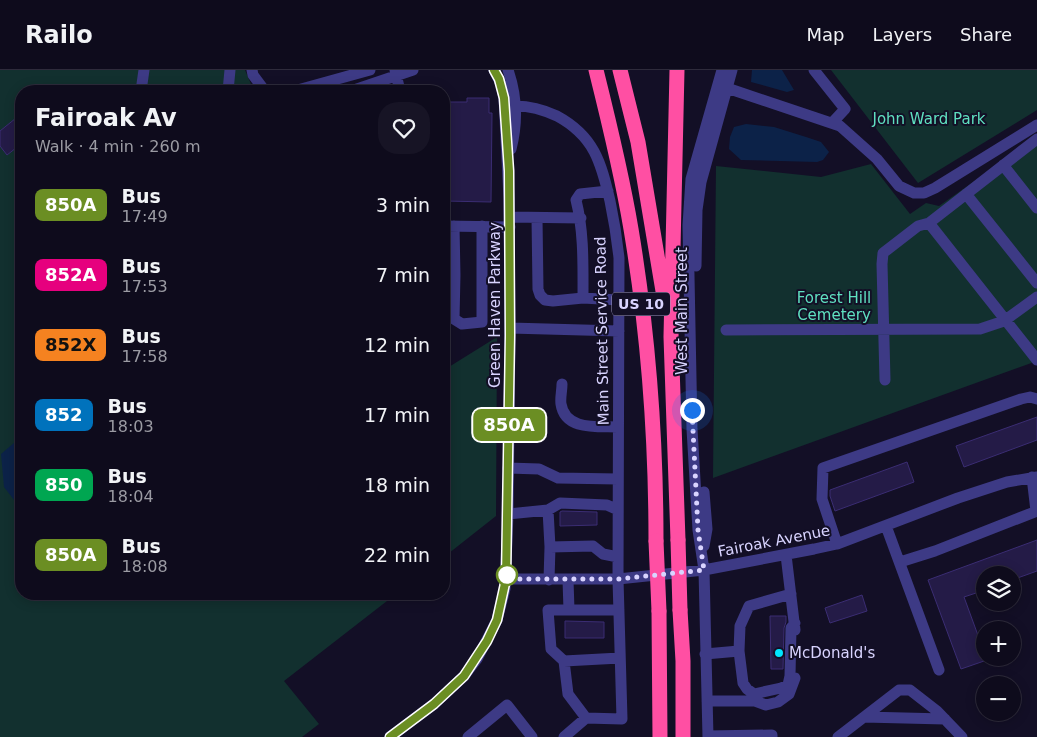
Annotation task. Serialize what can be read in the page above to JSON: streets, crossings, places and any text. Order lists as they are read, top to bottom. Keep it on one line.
{"streets":{"highway":["US 10"],"street":["Green Haven Parkway","West Main Street","Main Street Service Road","Fairoak Avenue"]},"crossings":[["Green Haven Parkway","Fairoak Avenue"],["West Main Street","Fairoak Avenue"],["Main Street Service Road","Fairoak Avenue"]],"parks":["John Ward Park","Forest Hill Cemetery"],"places":["McDonald's"],"lines":["bus line 850A"],"page":{"header":"Railo","nav":["Map","Layers","Share"],"on_map":"850A","heading":["Fairoak Av","Walk · 4 min · 260 m"],"list":[{"mark":"850A","name":"Bus","note":"17:49","value":"3 min"},{"mark":"852A","name":"Bus","note":"17:53","value":"7 min"},{"mark":"852X","name":"Bus","note":"17:58","value":"12 min"},{"mark":"852","name":"Bus","note":"18:03","value":"17 min"},{"mark":"850","name":"Bus","note":"18:04","value":"18 min"},{"mark":"850A","name":"Bus","note":"18:08","value":"22 min"}],"map_buttons":["+","−"]}}
